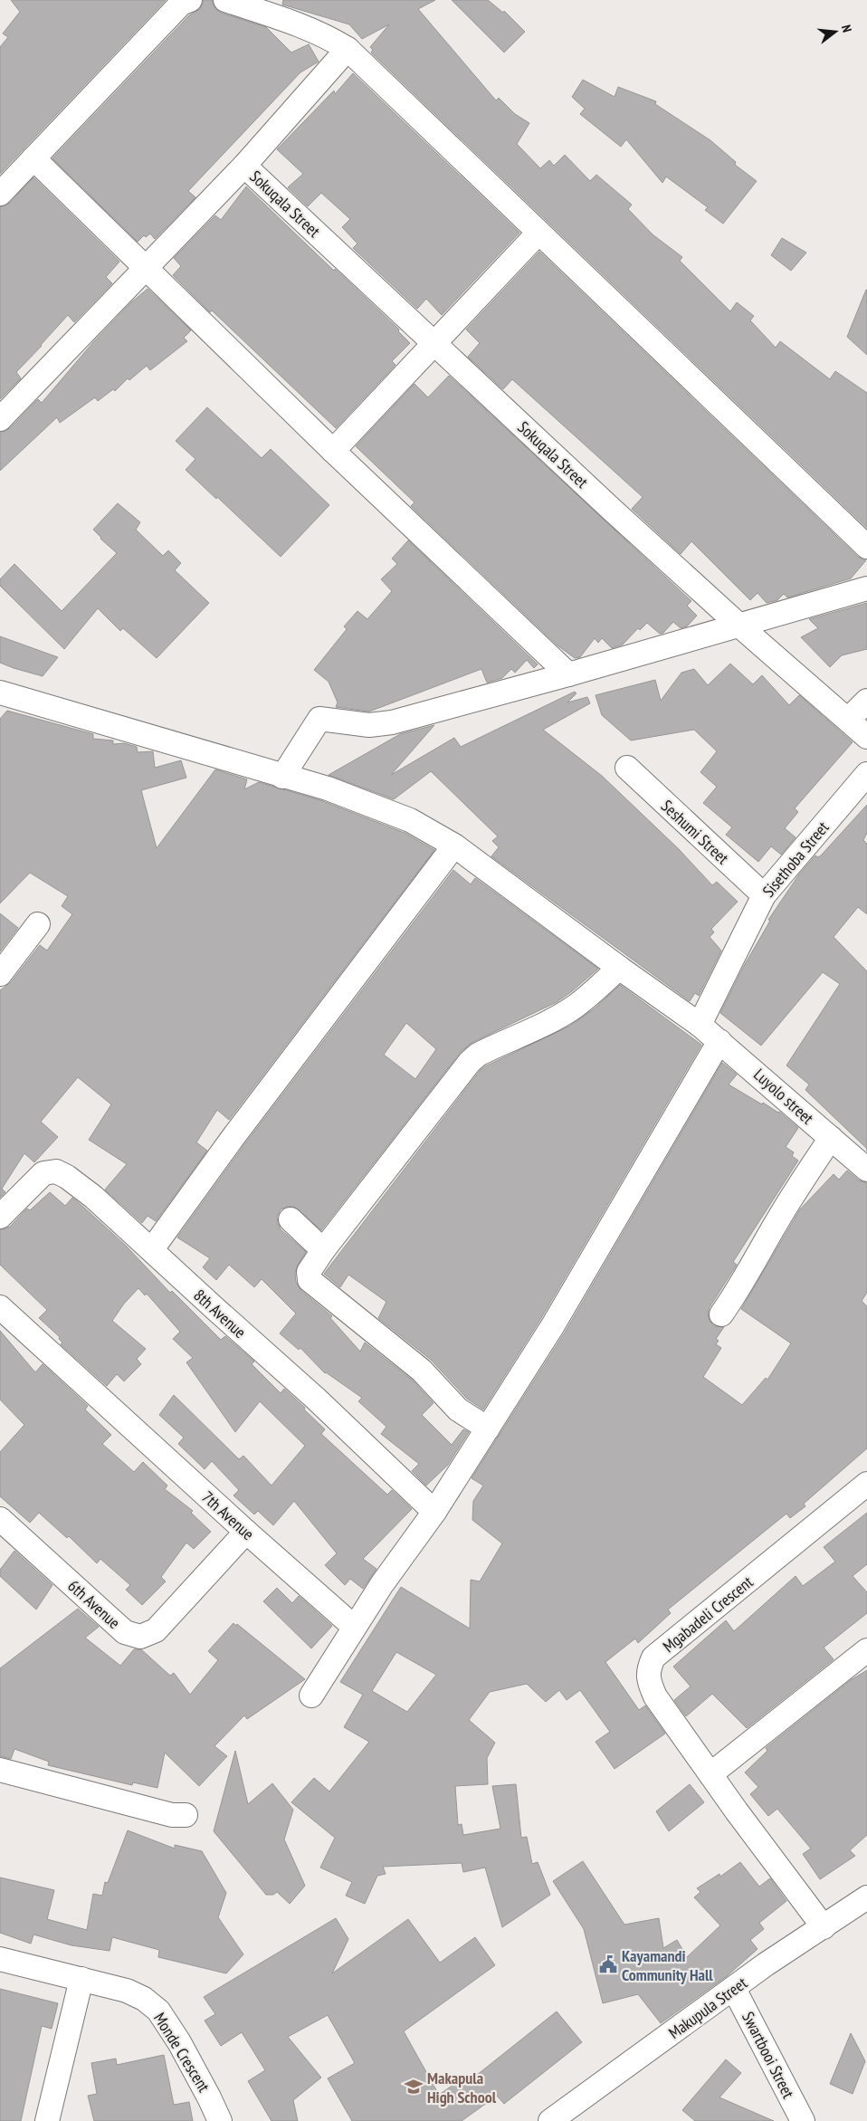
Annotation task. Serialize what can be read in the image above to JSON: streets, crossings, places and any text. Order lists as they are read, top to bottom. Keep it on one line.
{"streets":{"street":["Sokuqala Street","Seshumi Street","Sisethoba Street","Luyolo street","8th Avenue","7th Avenue","6th Avenue","Mgabadeli Crescent","Makupula Street","Monde Crescent","Swartbooi Street"]},"crossings":[["Seshumi Street","Sisethoba Street"],["Sisethoba Street","Luyolo street"],["7th Avenue","6th Avenue"],["Mgabadeli Crescent","Makupula Street"],["Makupula Street","Swartbooi Street"]],"places":{"public building":["Kayamandi Community Hall"],"school or university":["Makapula High School"]},"north":"right"}
